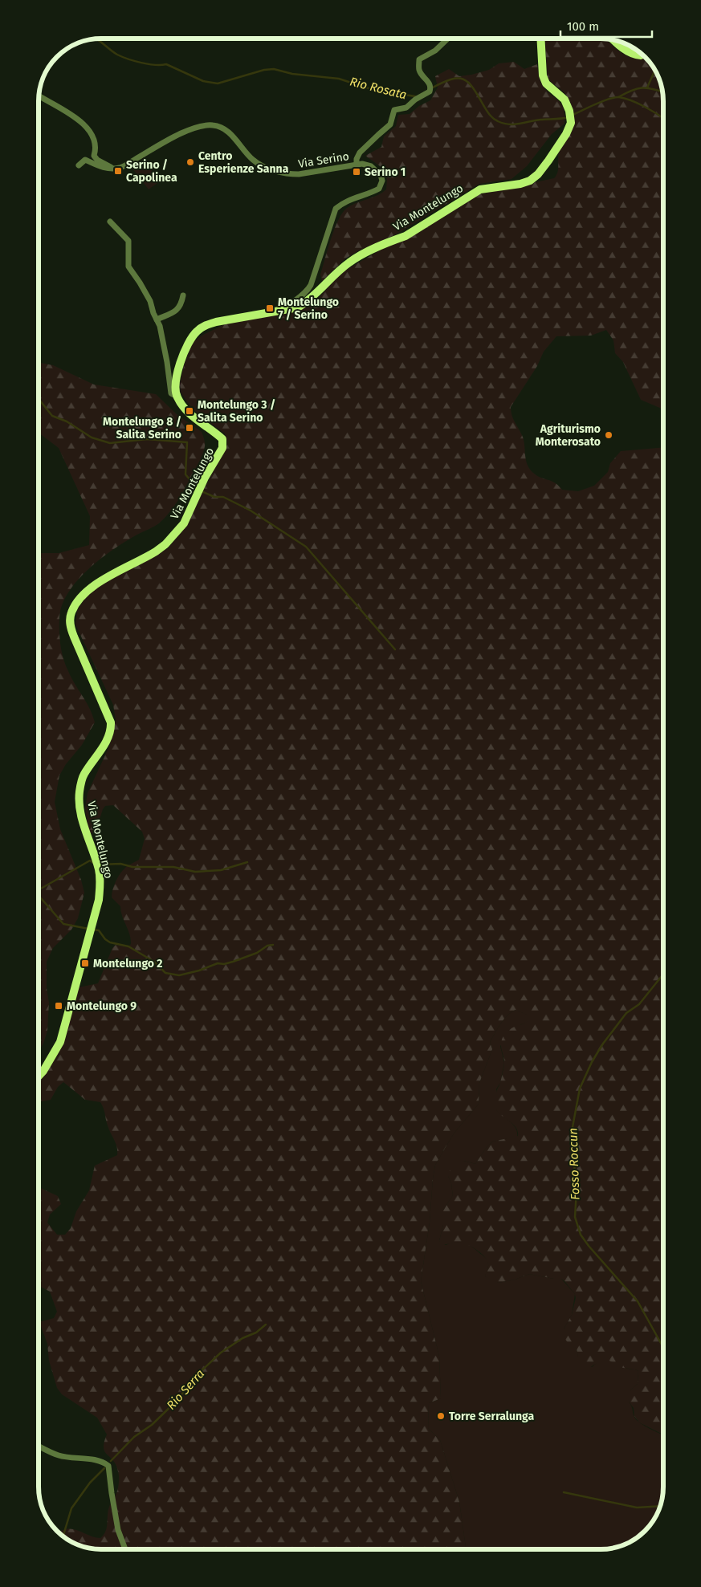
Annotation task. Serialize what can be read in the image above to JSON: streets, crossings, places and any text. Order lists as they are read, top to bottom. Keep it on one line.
{"streets":{"street":["Via Serino","Via Montelungo"]},"crossings":[["Via Serino","Via Montelungo"]],"water":["Rio Rosata","Fosso Roccun","Rio Serra"],"places":{"other":["Centro Esperienze Sanna","Agriturismo Monterosato","Torre Serralunga"],"transit":["Serino / Capolinea","Serino 1","Montelungo 7 / Serino","Montelungo 3 / Salita Serino","Montelungo 8 / Salita Serino","Montelungo 2","Montelungo 9"]},"scale_bar":"100 m"}
